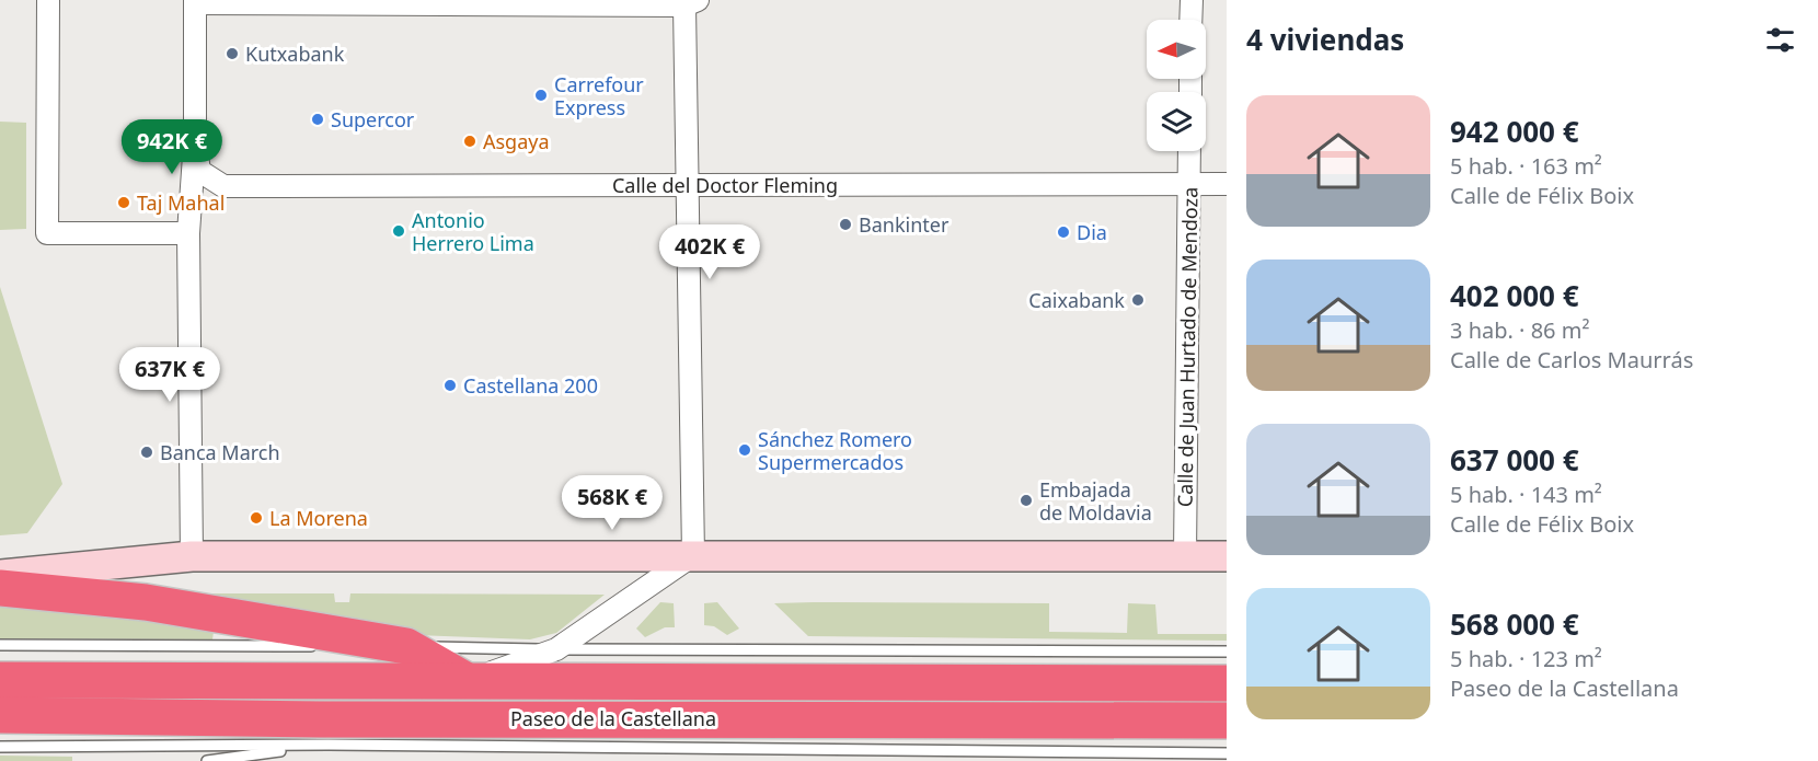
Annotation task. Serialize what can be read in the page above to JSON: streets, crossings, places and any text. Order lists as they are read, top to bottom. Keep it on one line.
{"streets":{"highway":["Paseo de la Castellana"],"street":["Calle del Doctor Fleming","Calle de Juan Hurtado de Mendoza"]},"crossings":[["Calle del Doctor Fleming","Calle de Juan Hurtado de Mendoza"]],"places":["Kutxabank","Carrefour Express","Supercor","Asgaya","Taj Mahal","Bankinter","Antonio Herrero Lima","Dia","Caixabank","Castellana 200","Sánchez Romero Supermercados","Banca March","Embajada de Moldavia","La Morena"],"north":"left","page":{"heading":"4 viviendas","list":[{"name":"942 000 €","note":"5 hab. · 163 m² · Calle de Félix Boix"},{"name":"402 000 €","note":"3 hab. · 86 m² · Calle de Carlos Maurrás"},{"name":"637 000 €","note":"5 hab. · 143 m² · Calle de Félix Boix"},{"name":"568 000 €","note":"5 hab. · 123 m² · Paseo de la Castellana"}],"price":["942K €","402K €","637K €","568K €"]}}
